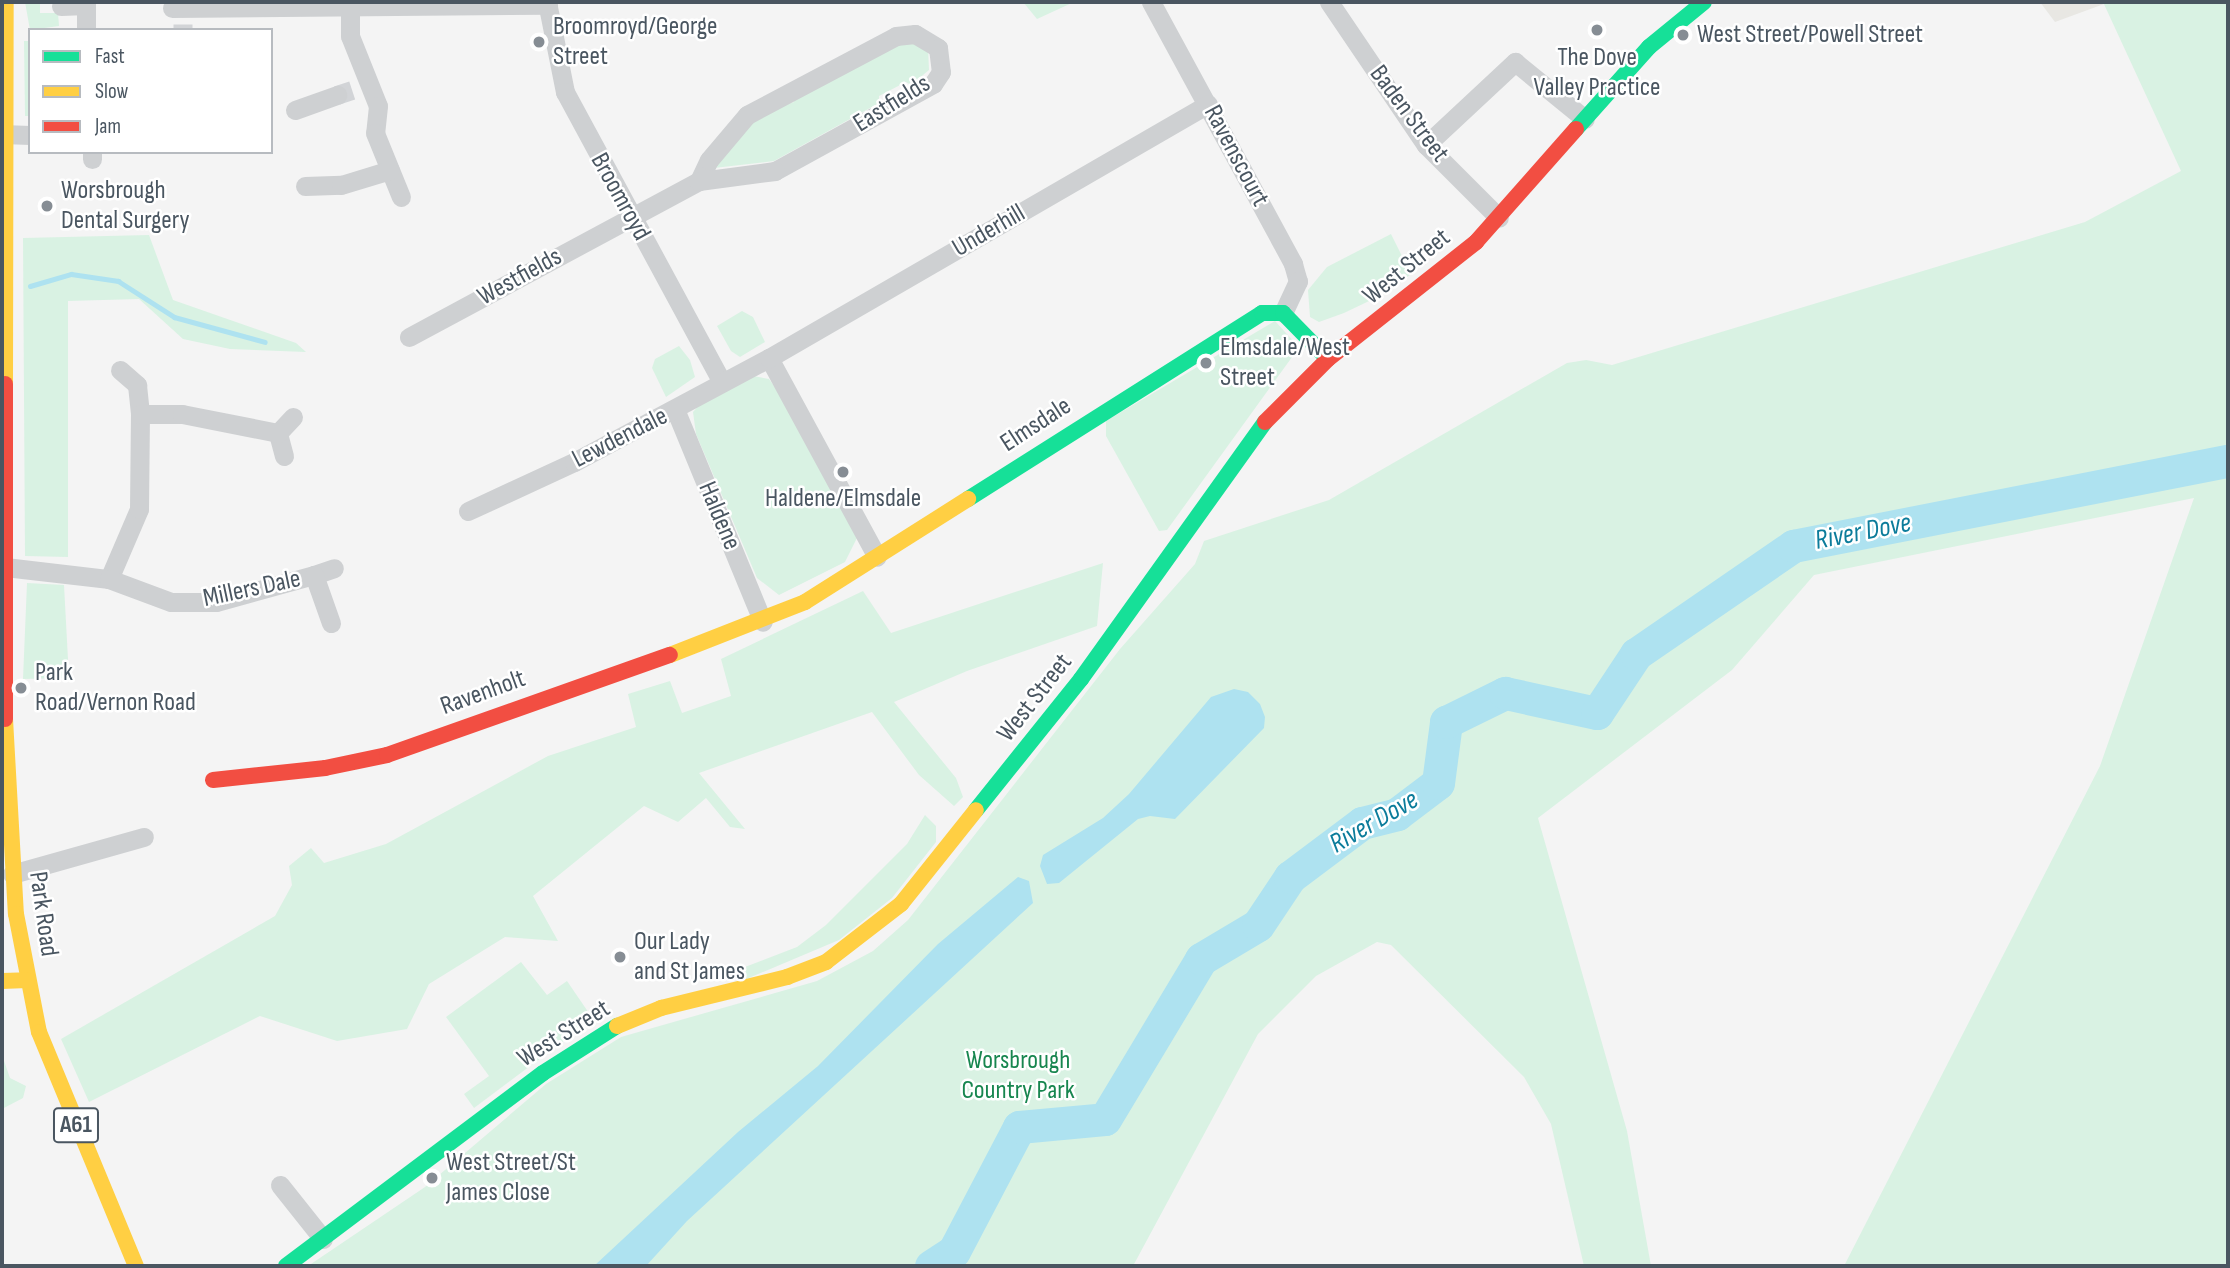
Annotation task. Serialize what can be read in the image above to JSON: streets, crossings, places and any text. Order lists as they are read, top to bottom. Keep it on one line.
{"streets":{"main road":["West Street","Elmsdale","Ravenholt","Park Road","A61"],"street":["Eastfields","Baden Street","Ravenscourt","Broomroyd","Underhill","Westfields","Lewdendale","Haldene","Millers Dale"]},"crossings":[["Eastfields","Broomroyd"],["Eastfields","Westfields"],["Baden Street","West Street"],["Ravenscourt","Underhill"],["Ravenscourt","Elmsdale"],["Broomroyd","Westfields"],["Broomroyd","Lewdendale"],["Underhill","Lewdendale"],["Elmsdale","Haldene"],["Elmsdale","Ravenholt"],["Lewdendale","Haldene"],["Haldene","Ravenholt"],["Millers Dale","Park Road"]],"water":["River Dove"],"parks":["Worsbrough Country Park"],"places":["The Dove Valley Practice","West Street/Powell Street","Broomroyd/George Street","Worsbrough Dental Surgery","Elmsdale/West Street","Haldene/Elmsdale","Park Road/Vernon Road","Our Lady and St James","West Street/St James Close"],"legend":["Fast","Slow","Jam"]}
